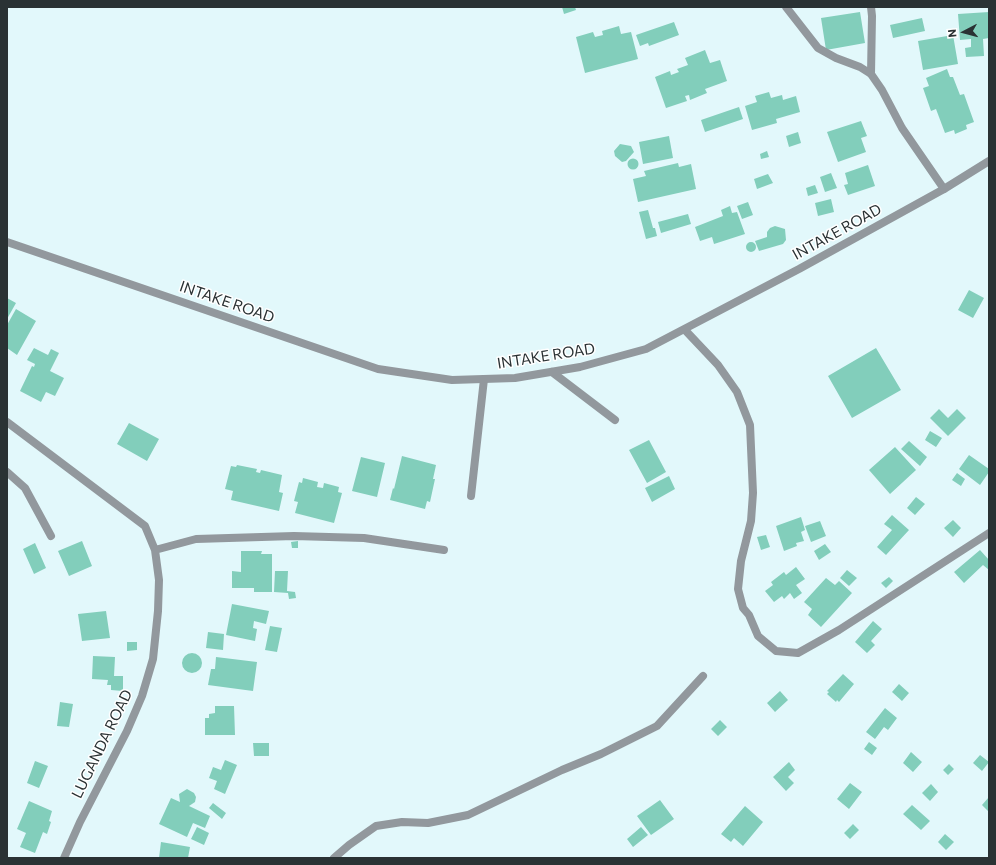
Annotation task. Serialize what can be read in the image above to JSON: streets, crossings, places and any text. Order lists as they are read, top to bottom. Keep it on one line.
{"streets":{"street":["INTAKE ROAD","LUGANDA ROAD"]},"north":"left"}
